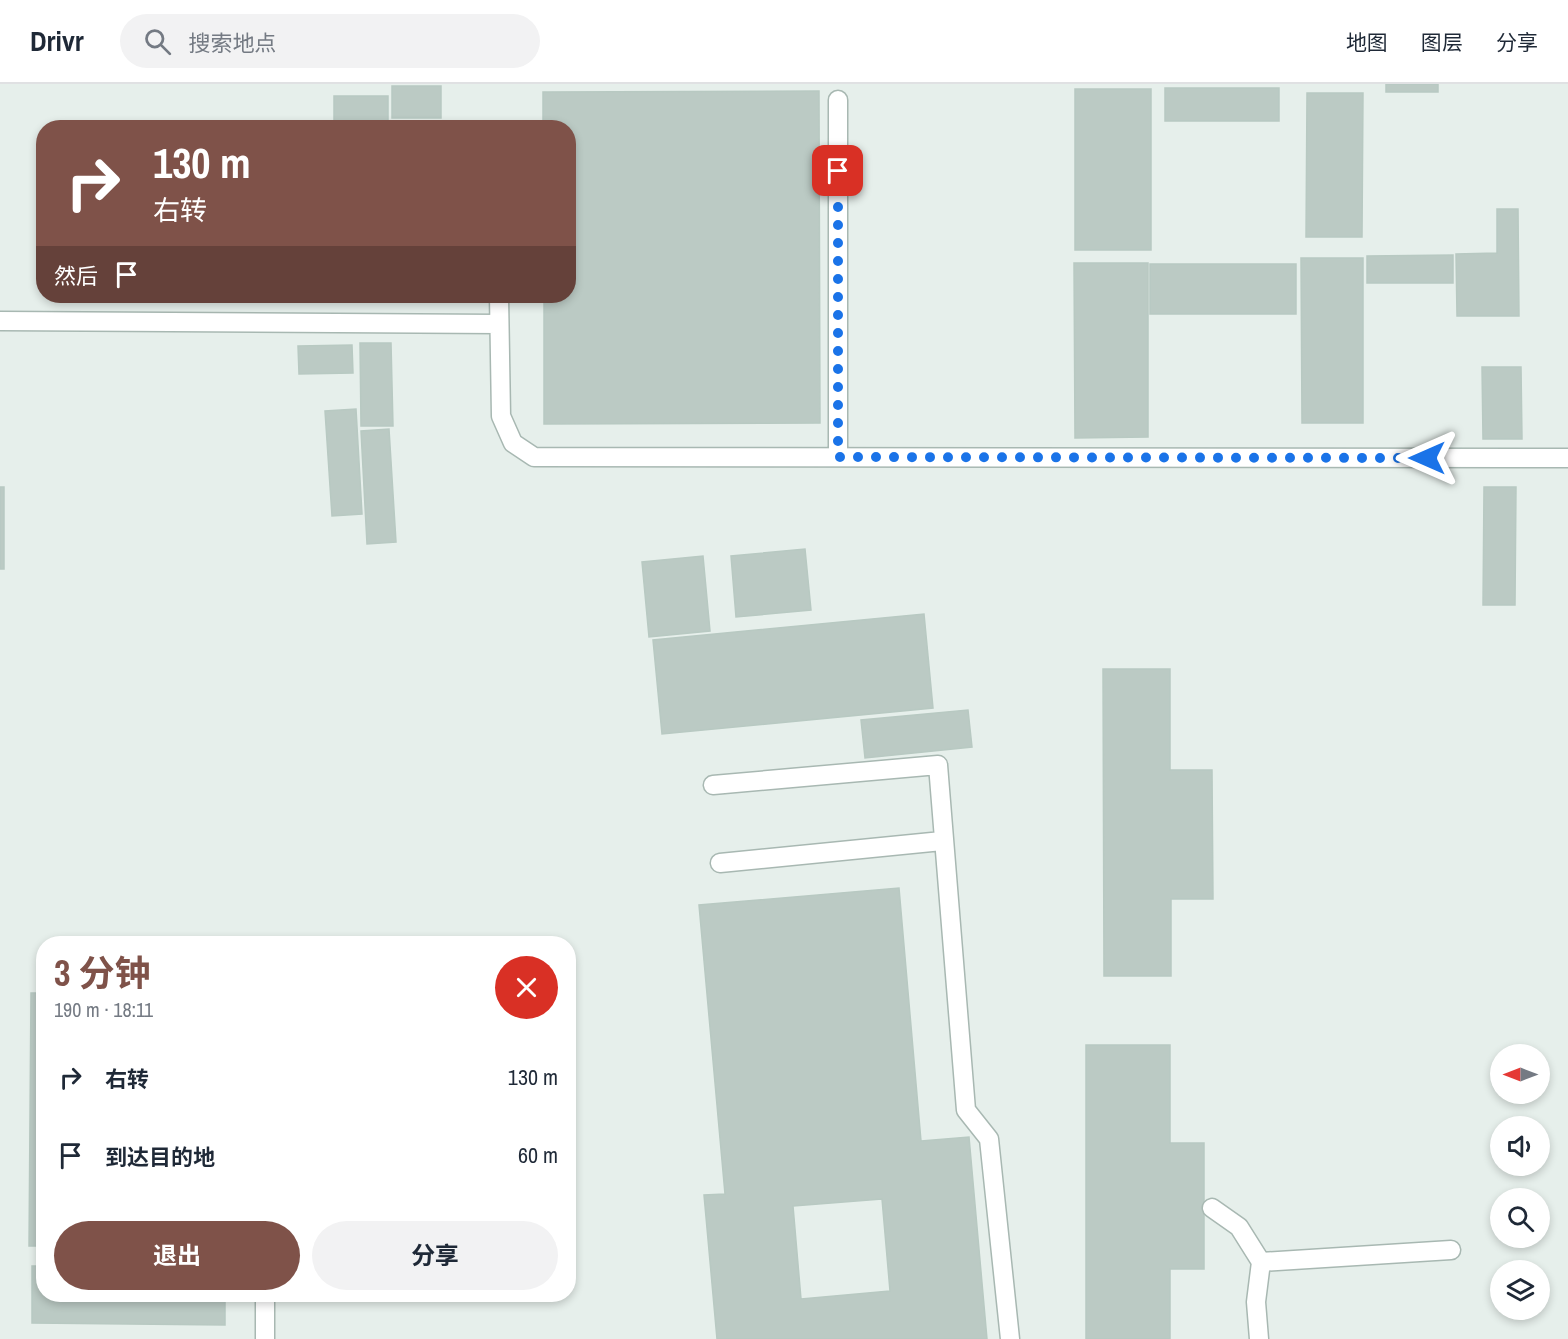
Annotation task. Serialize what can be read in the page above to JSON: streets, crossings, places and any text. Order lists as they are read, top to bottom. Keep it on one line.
{"north":"left","page":{"header":"Drivr","search":"搜索地点","nav":["地图","图层","分享"],"turn":["130 m","右转"],"then":"然后","heading":["3 分钟","190 m · 18:11"],"list":[{"name":"右转","value":"130 m"},{"name":"到达目的地","value":"60 m"}],"buttons":["退出","分享"]}}
